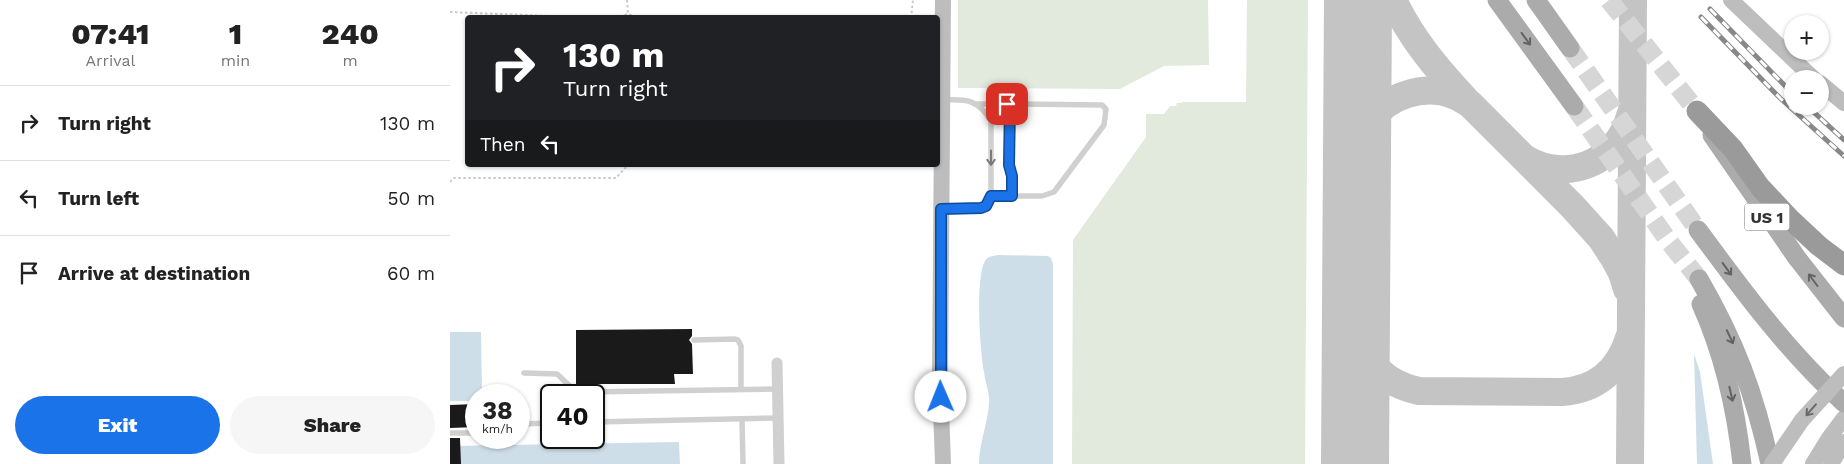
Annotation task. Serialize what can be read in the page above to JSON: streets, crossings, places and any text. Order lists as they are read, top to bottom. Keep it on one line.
{"streets":{"main road":["US 1"]},"page":{"eta":["07:41","Arrival","1","min","240","m"],"map_buttons":["+","−"],"turn":["130 m","Turn right"],"list":[{"name":"Turn right","value":"130 m"},{"name":"Turn left","value":"50 m"},{"name":"Arrive at destination","value":"60 m"}],"then":"Then","speed":"38 km/h","limit":"40","buttons":["Exit","Share"]}}
